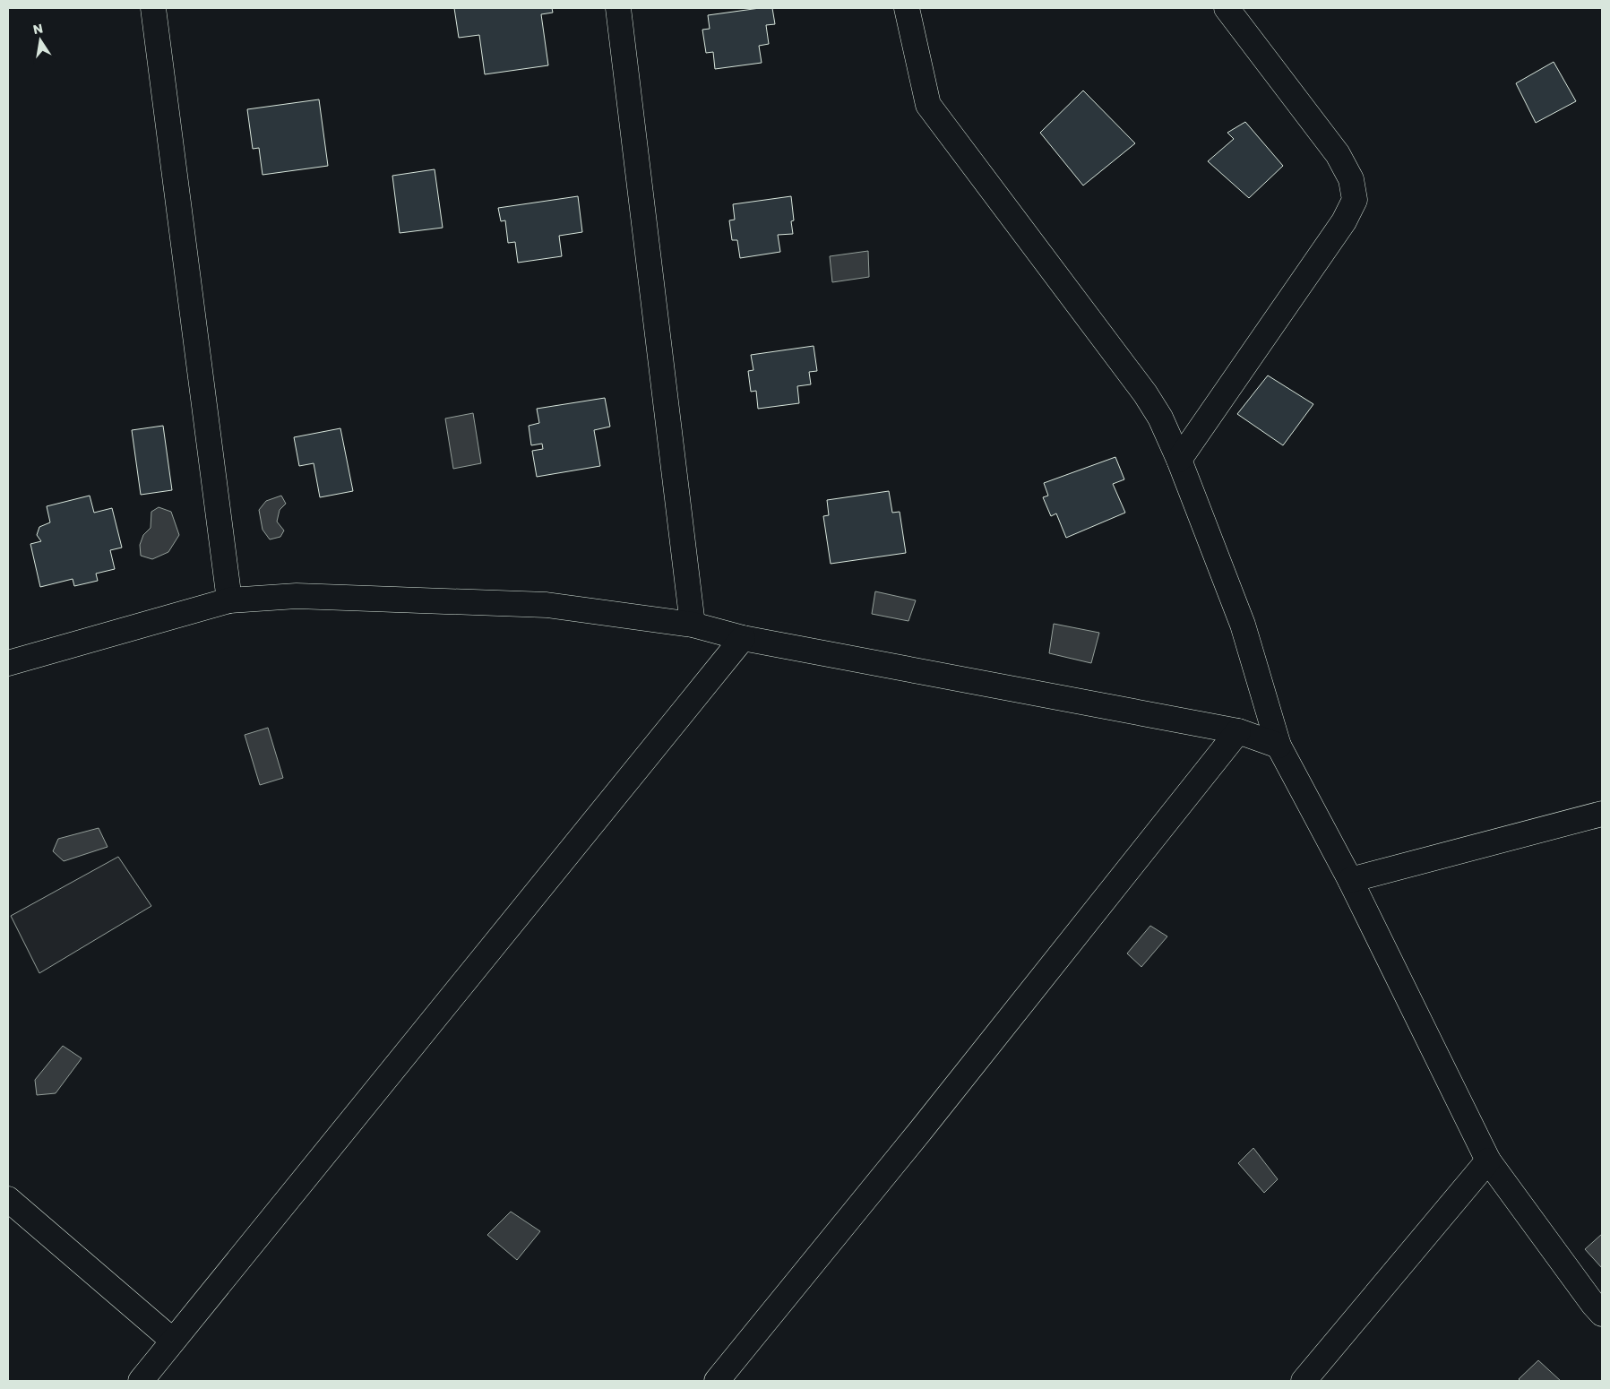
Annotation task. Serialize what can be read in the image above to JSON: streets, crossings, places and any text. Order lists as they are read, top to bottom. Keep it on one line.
{"north":"top"}
